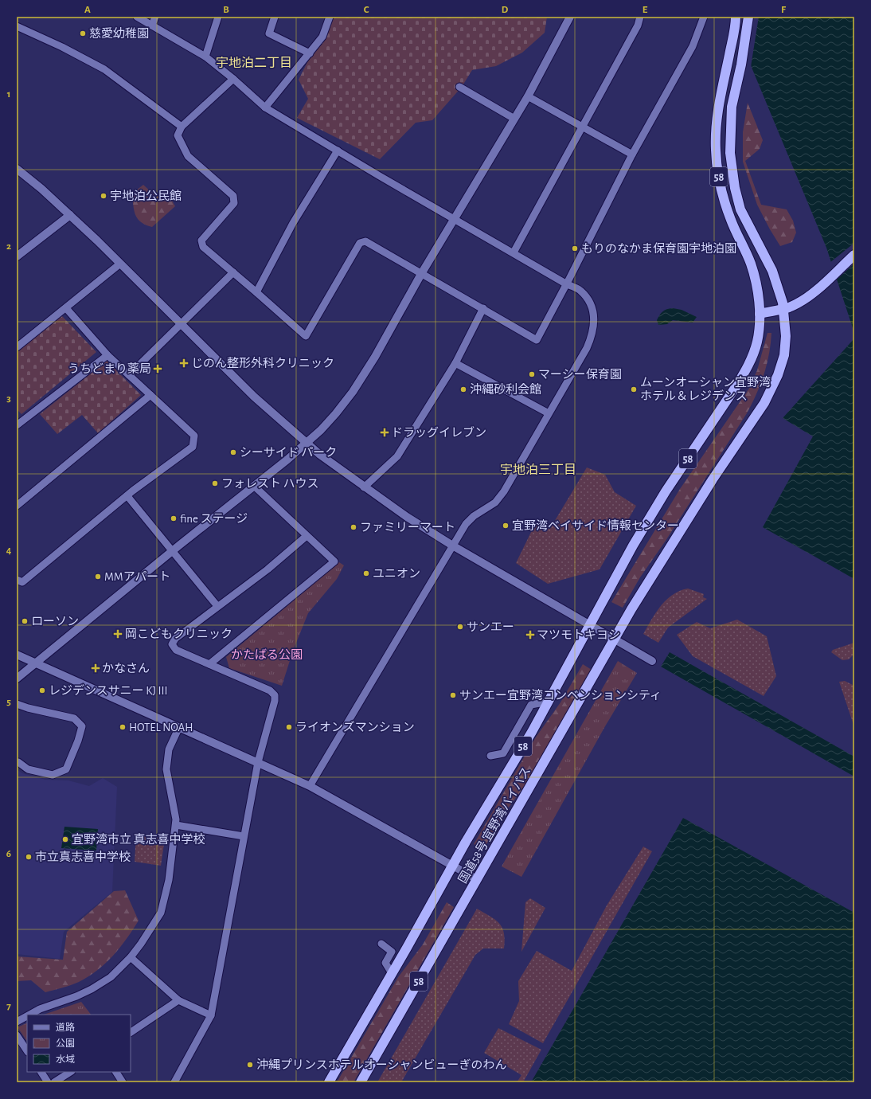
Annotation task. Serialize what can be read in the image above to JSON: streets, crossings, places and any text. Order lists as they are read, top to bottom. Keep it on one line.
{"streets":{"highway":["58","国道58号 宜野湾バイパス"]},"crossings":[["58","国道58号 宜野湾バイパス"]],"districts":["宇地泊二丁目","宇地泊三丁目"],"parks":["かたばる公園"],"places":{"other":["慈愛幼稚園","宇地泊公民館","もりのなかま保育園宇地泊園","マーシー保育園","沖縄砂利会館","ムーンオーシャン宜野湾 ホテル＆レジデンス","シーサイド パーク","フォレスト ハウス","fine ステージ","宜野湾ベイサイド情報センター","ファミリーマート","ユニオン","MMアパート","ローソン","サンエー","レジデンスサニー KJ III","サンエー宜野湾コンベンションシティ","HOTEL NOAH","ライオンズマンション","宜野湾市立 真志喜中学校","市立真志喜中学校","沖縄プリンスホテルオーシャンビューぎのわん"],"health":["じのん整形外科クリニック","うちどまり薬局","ドラッグイレブン","岡こどもクリニック","マツモトキヨシ","かなさん"]},"legend":["道路","公園","水域"],"grid":{"columns":["A","B","C","D","E","F"],"rows":["1","2","3","4","5","6","7"]}}
